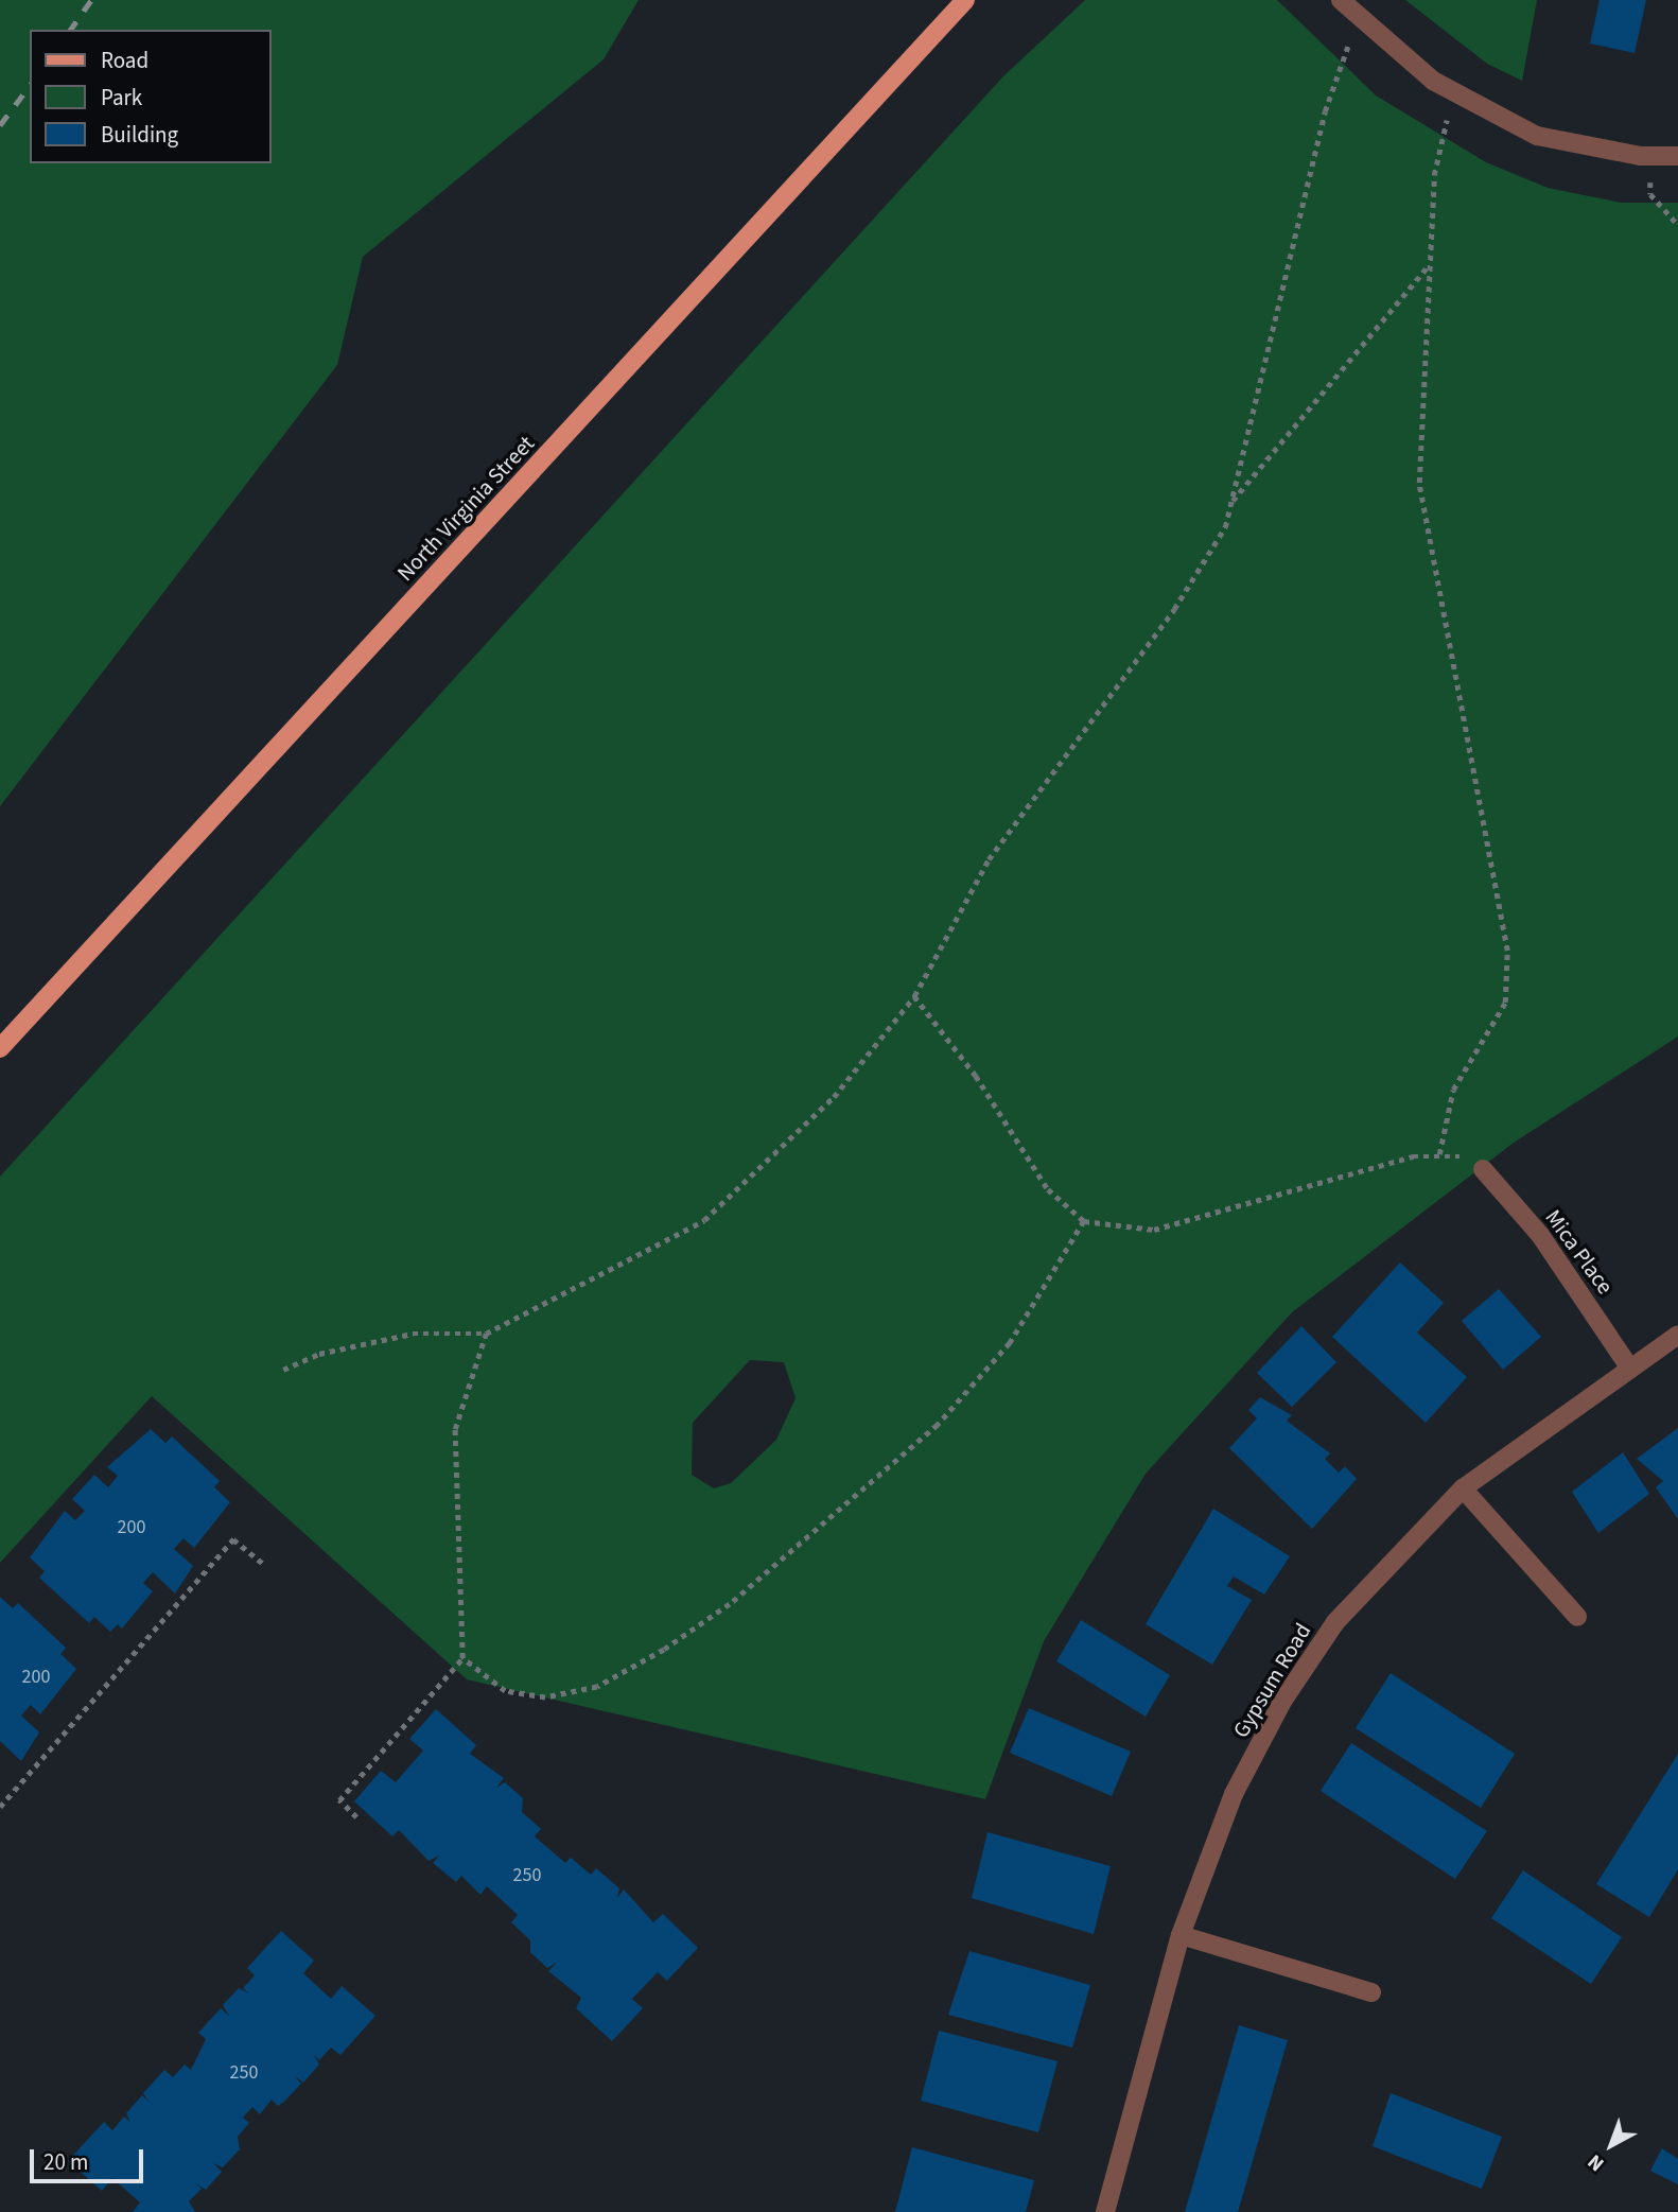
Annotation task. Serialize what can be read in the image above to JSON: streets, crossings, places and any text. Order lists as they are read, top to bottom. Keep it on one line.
{"streets":{"main road":["North Virginia Street"],"street":["Mica Place","Gypsum Road"]},"crossings":[["Mica Place","Gypsum Road"]],"house_numbers":["200","200","250","250"],"legend":["Road","Park","Building"],"scale_bar":"20 m","north":"bottom left"}
